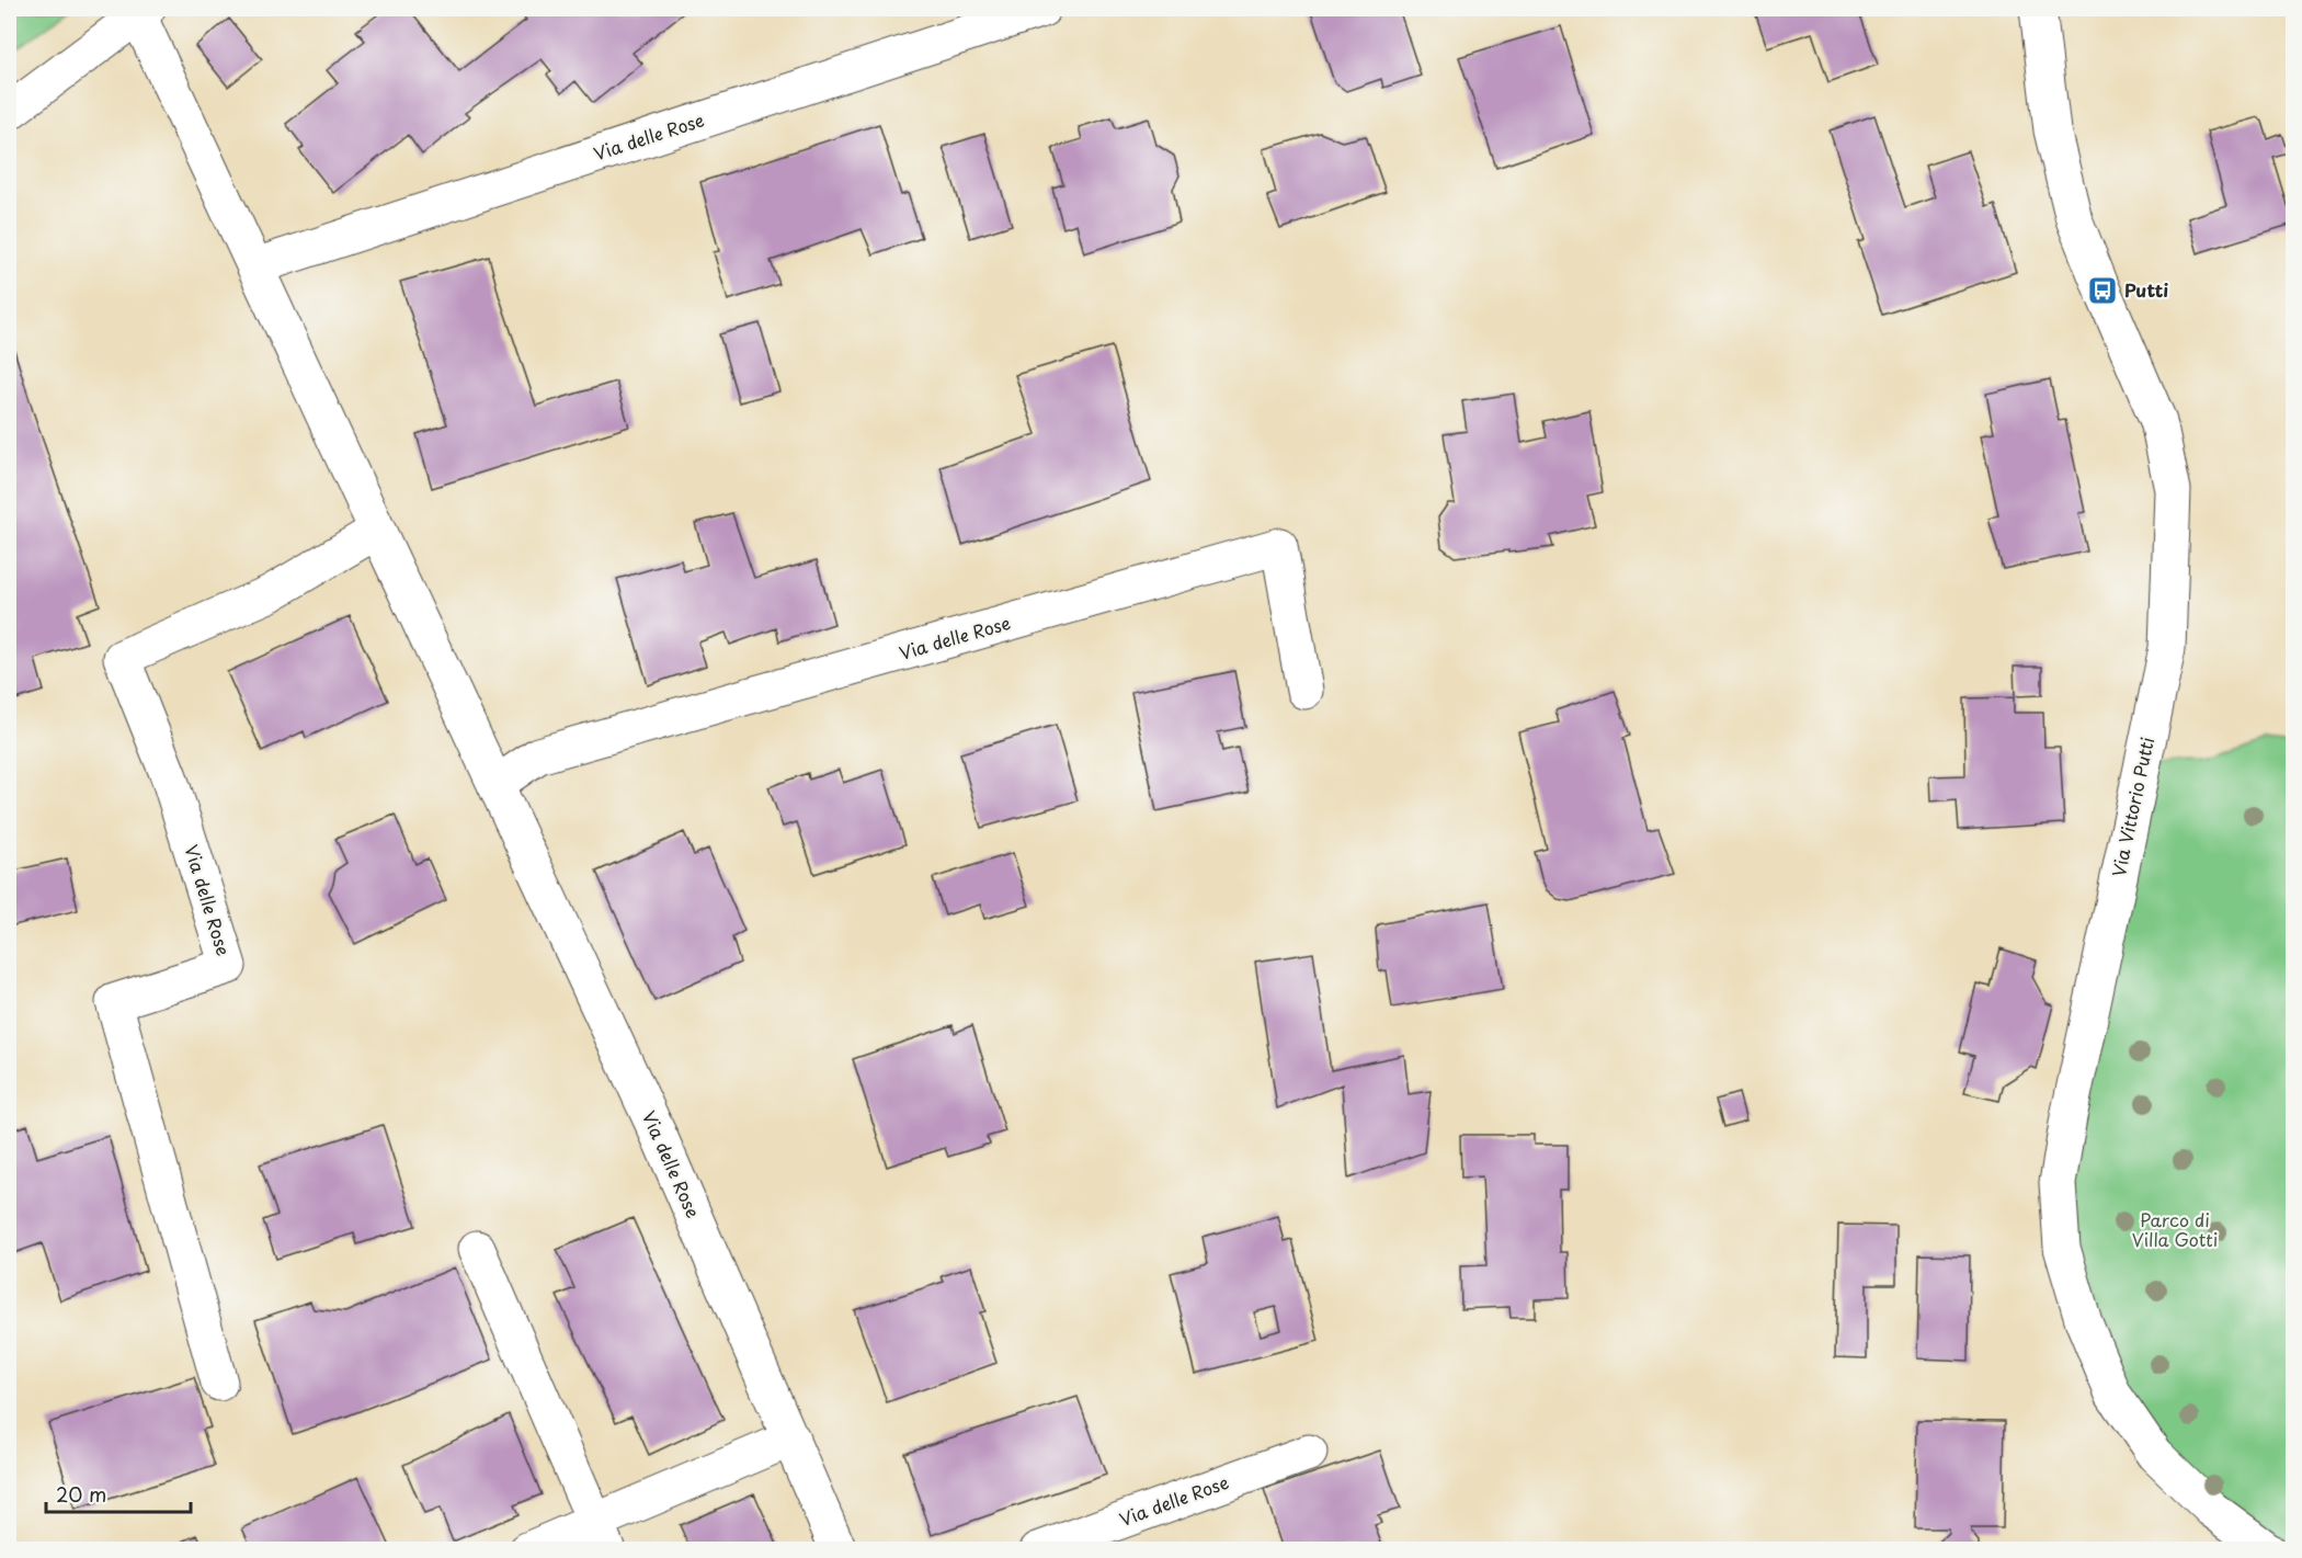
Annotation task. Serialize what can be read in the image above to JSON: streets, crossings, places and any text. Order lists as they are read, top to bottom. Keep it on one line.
{"streets":{"street":["Via delle Rose","Via Vittorio Putti"]},"parks":["Parco di Villa Gotti"],"places":{"bus stop":["Putti"]},"scale_bar":"20 m"}
